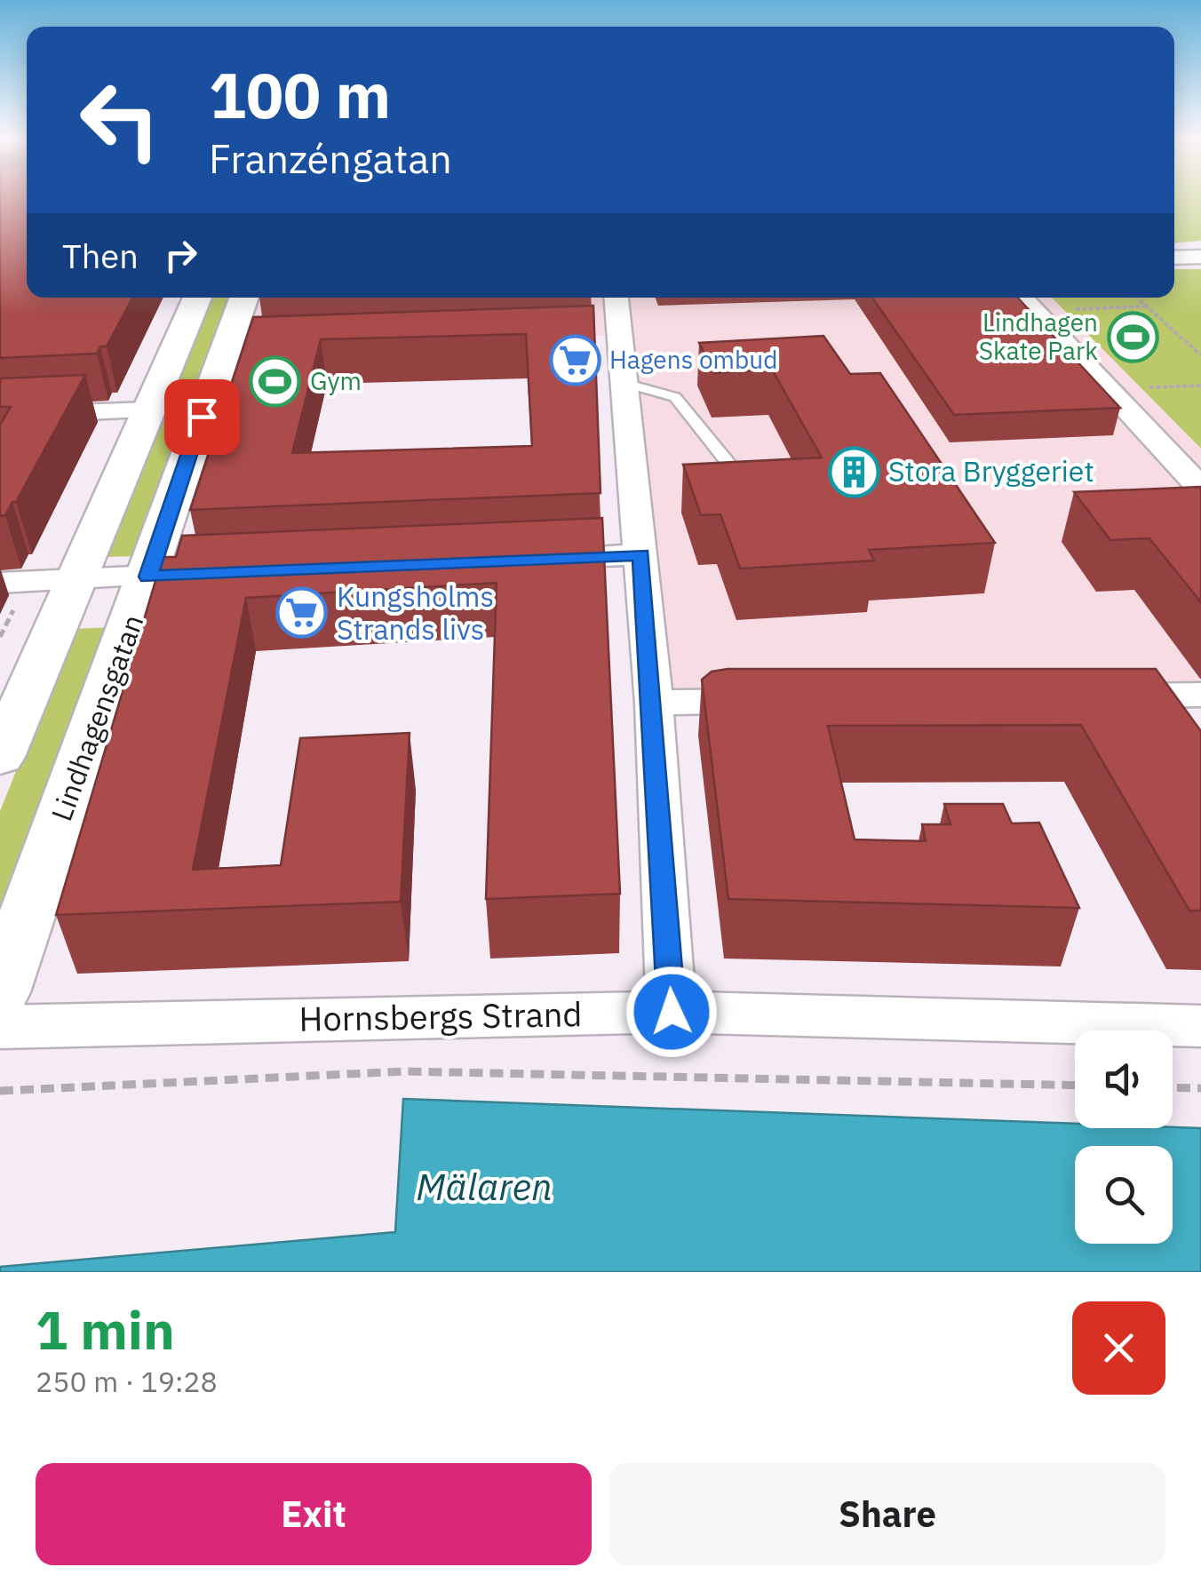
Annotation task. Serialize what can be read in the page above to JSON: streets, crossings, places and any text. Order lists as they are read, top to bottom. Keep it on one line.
{"streets":{"street":["Lindhagensgatan","Hornsbergs Strand"]},"water":["Mälaren"],"places":{"sports":["Lindhagen Skate Park","Gym"],"supermarket":["Hagens ombud","Kungsholms Strands livs"],"building":["Stora Bryggeriet"]},"page":{"turn":["100 m","Franzéngatan"],"then":"Then","heading":["1 min","250 m · 19:28"],"buttons":["Exit","Share"]}}
